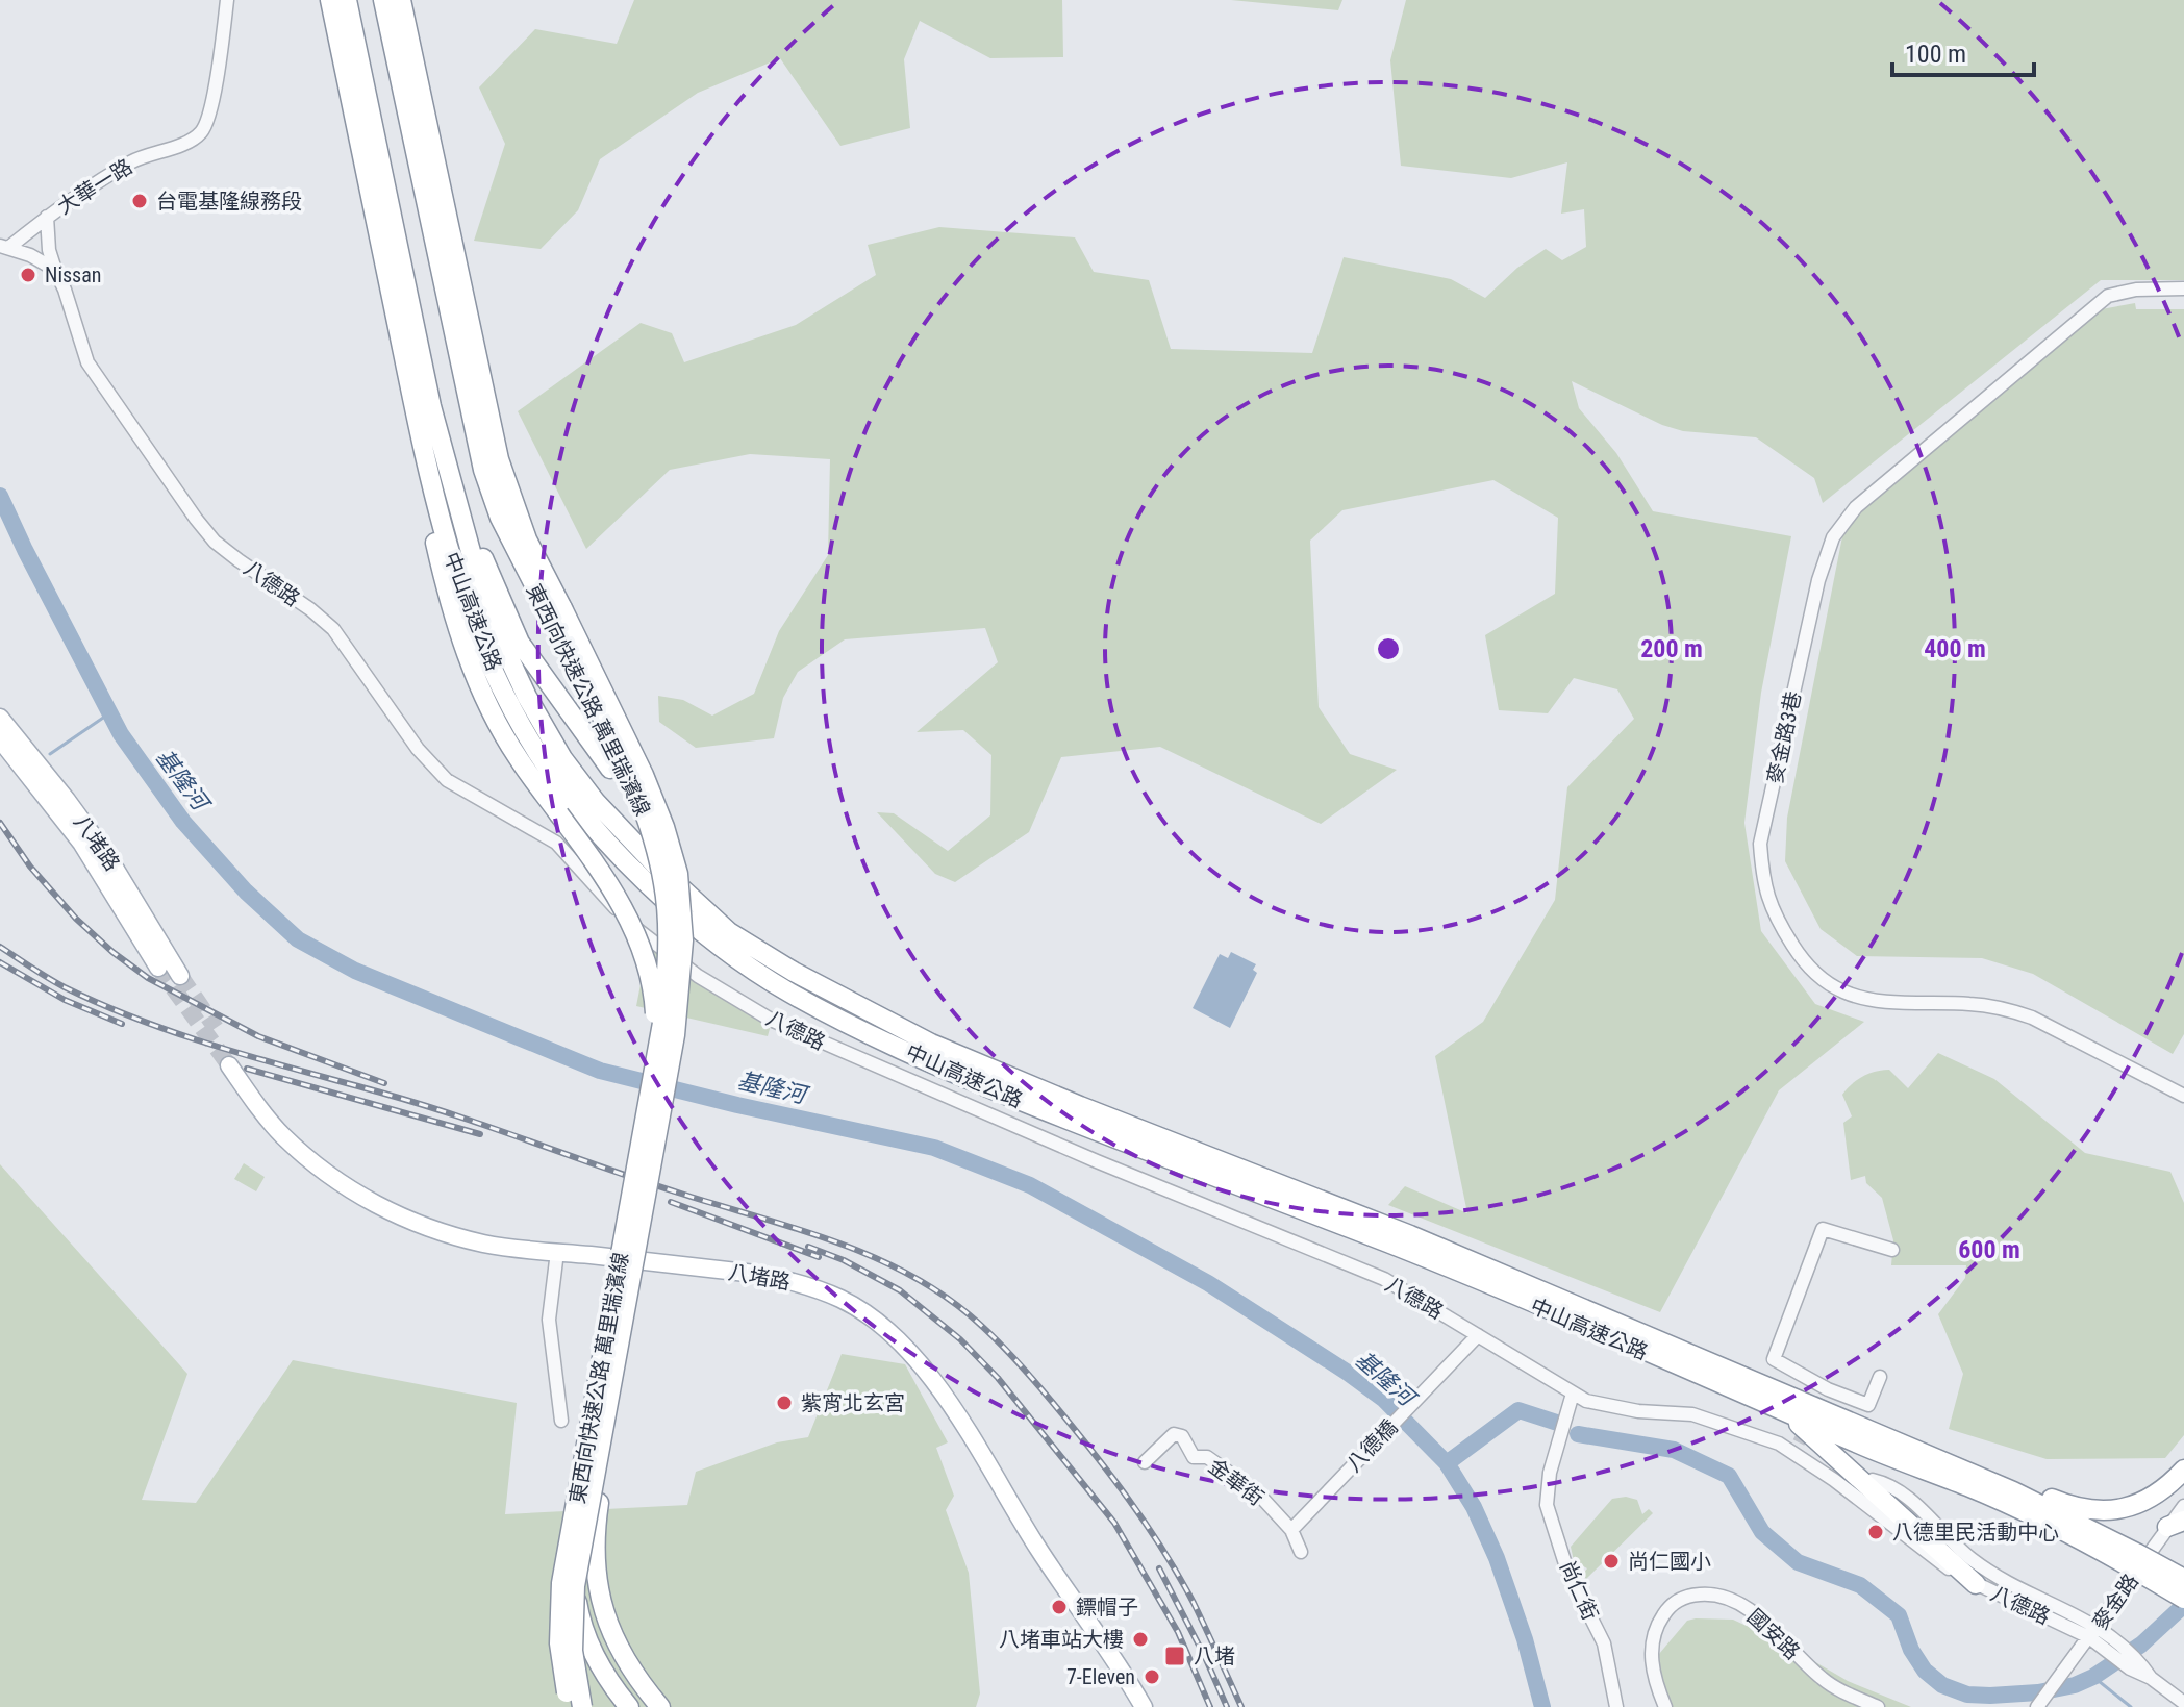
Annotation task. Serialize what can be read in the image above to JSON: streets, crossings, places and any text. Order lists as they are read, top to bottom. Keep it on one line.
{"streets":{"highway":["中山高速公路","東西向快速公路 萬里瑞濱線"],"main road":["八堵路"],"street":["大華一路","八德路","麥金路3巷","八德橋","金華街","尚仁街","麥金路","國安路"]},"crossings":[["大華一路","八德路"],["八德路","八德橋"],["八德路","尚仁街"],["八德路","麥金路"],["八德橋","金華街"]],"water":["基隆河"],"places":{"other":["台電基隆線務段","Nissan","紫宵北玄宮","八德里民活動中心","尚仁國小","鏢帽子","八堵車站大樓","7-Eleven"],"transit":["八堵"]},"scale_bar":"100 m","rings":["200 m","400 m","600 m"]}
